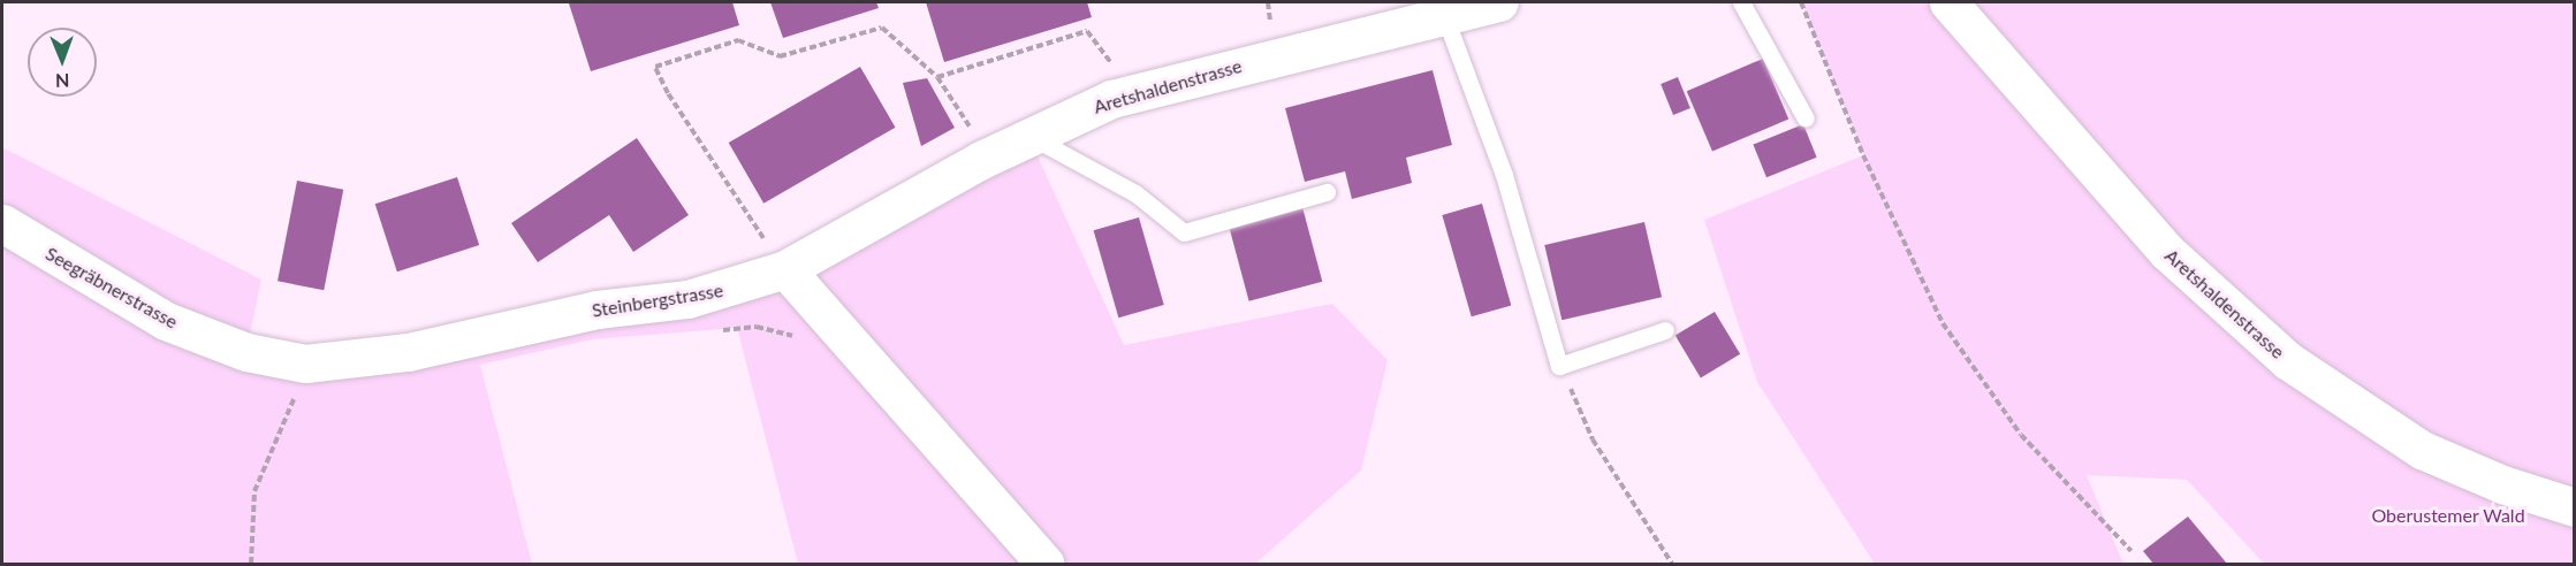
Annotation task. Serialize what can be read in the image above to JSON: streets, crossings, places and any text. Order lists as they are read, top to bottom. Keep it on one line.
{"streets":{"street":["Aretshaldenstrasse","Seegräbnerstrasse","Steinbergstrasse"]},"crossings":[["Aretshaldenstrasse","Steinbergstrasse"],["Seegräbnerstrasse","Steinbergstrasse"]],"parks":["Oberustemer Wald"],"north":"bottom"}
